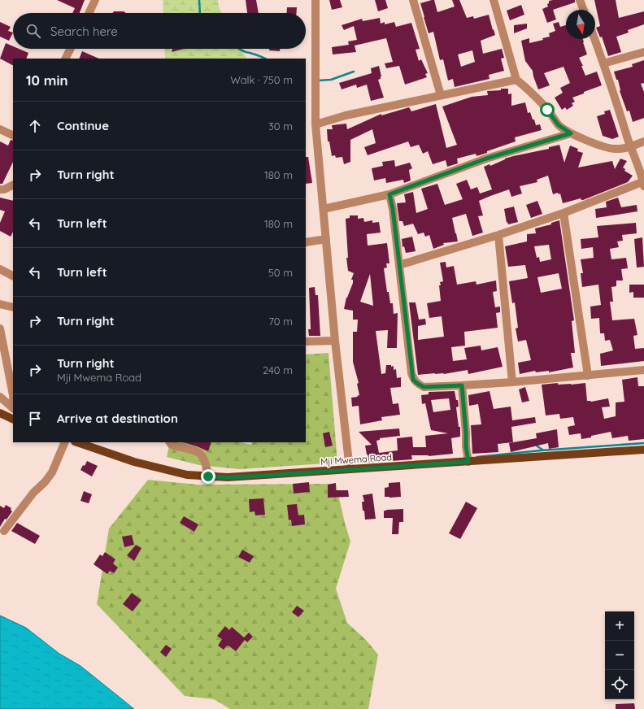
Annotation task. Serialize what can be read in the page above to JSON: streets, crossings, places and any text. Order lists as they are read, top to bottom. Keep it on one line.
{"streets":{"main road":["Mji Mwema Road"]},"north":"bottom","page":{"search":"Search here","heading":["10 min","Walk · 750 m"],"list":[["Continue","30 m"],["Turn right","180 m"],["Turn left","180 m"],["Turn left","50 m"],["Turn right","70 m"],["Turn right","Mji Mwema Road","240 m"],"Arrive at destination"],"map_buttons":["+","−"]}}
